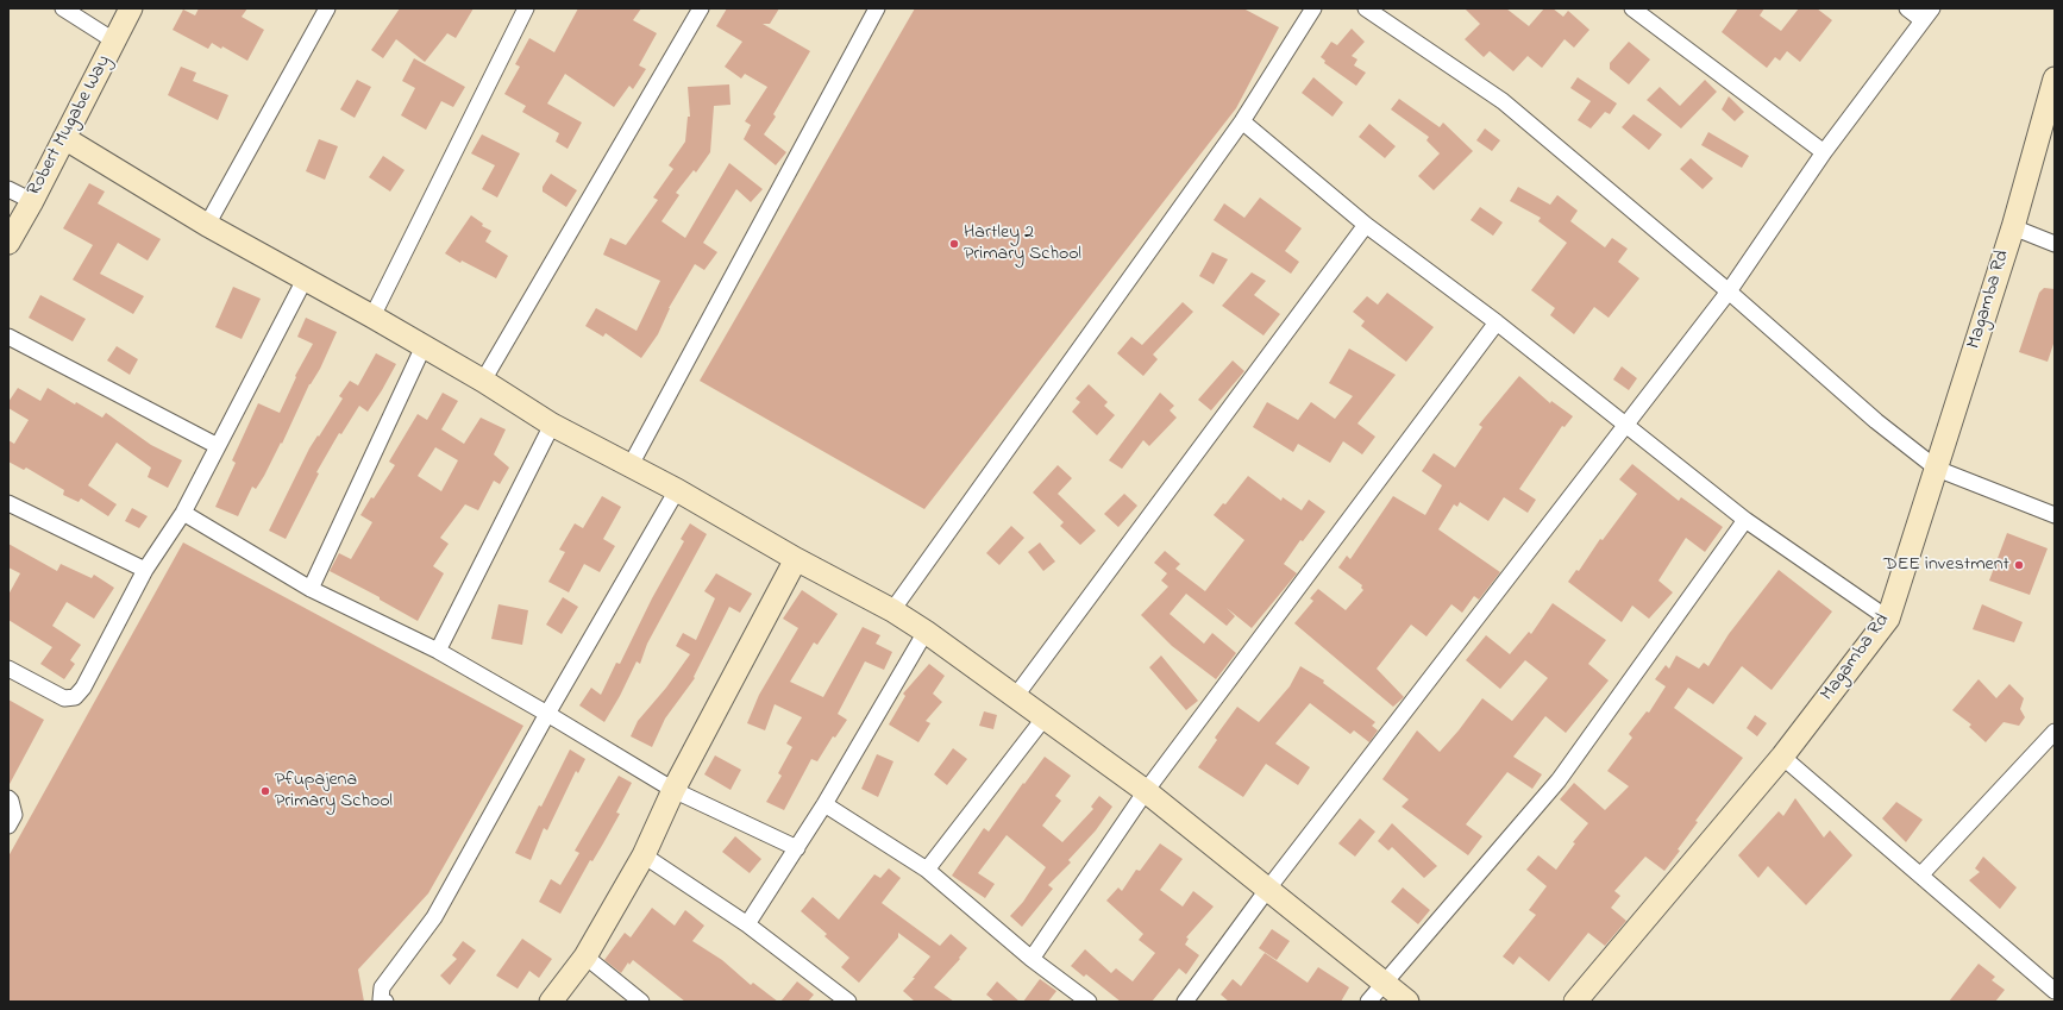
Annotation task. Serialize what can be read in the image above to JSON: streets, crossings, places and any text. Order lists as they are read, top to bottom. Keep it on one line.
{"streets":{"street":["Robert Mugabe Way","Magamba Rd"]},"places":["Hartley 2 Primary School","DEE investment","Pfupajena Primary School"]}
